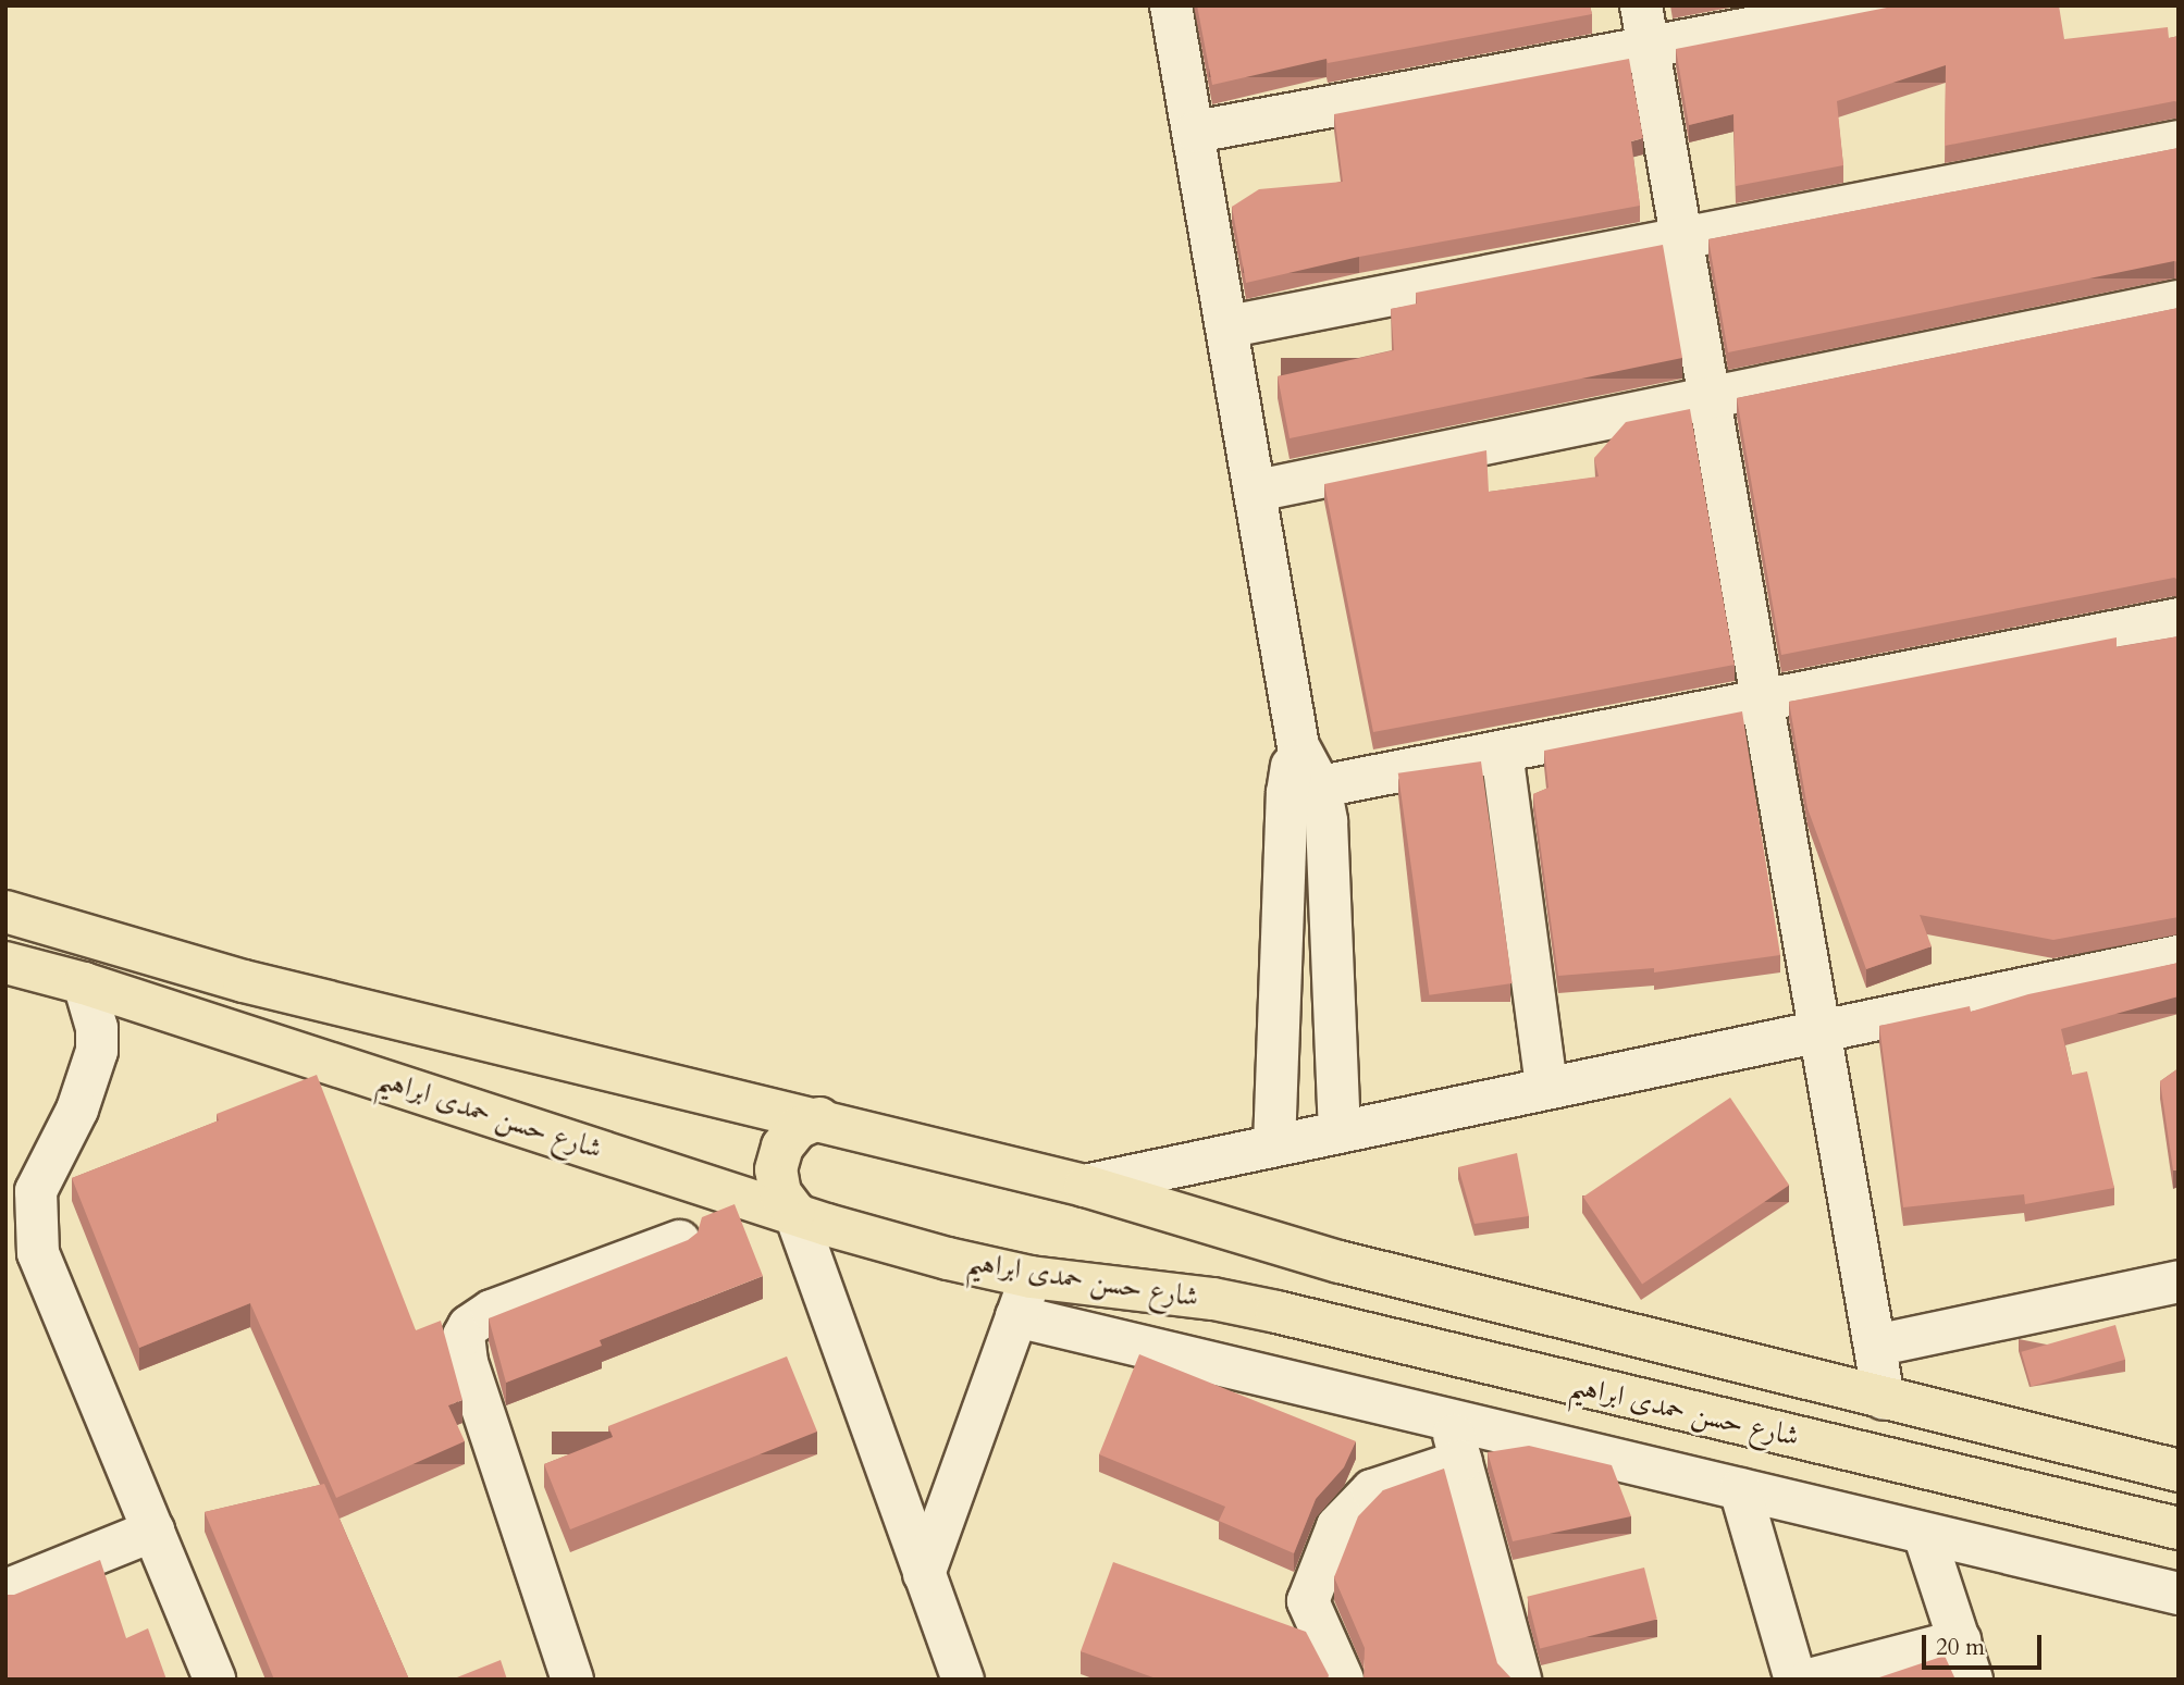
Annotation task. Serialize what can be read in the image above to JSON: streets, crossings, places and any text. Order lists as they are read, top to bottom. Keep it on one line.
{"streets":{"main road":["شارع حسن حمدى ابراهيم"]},"scale_bar":"20 m"}
